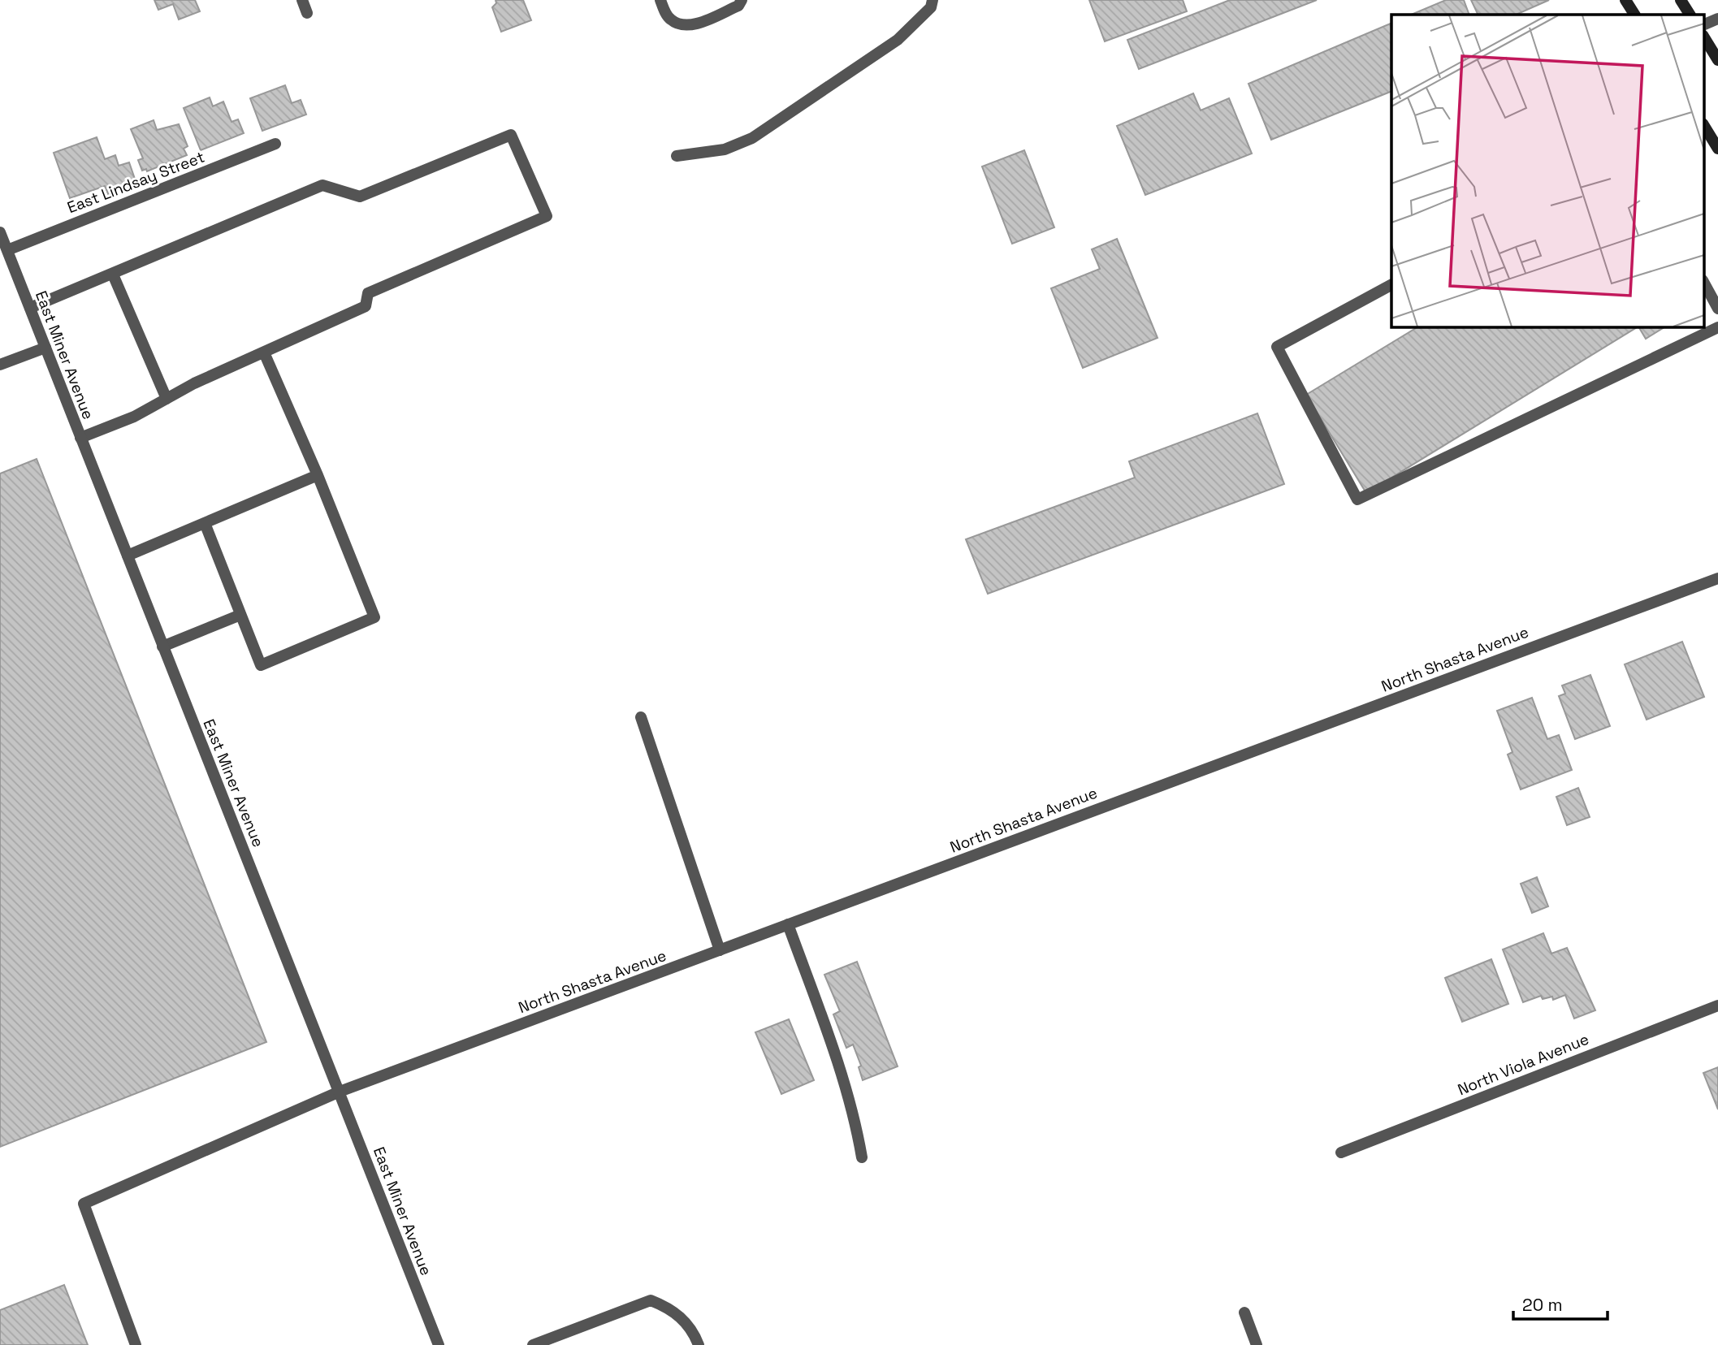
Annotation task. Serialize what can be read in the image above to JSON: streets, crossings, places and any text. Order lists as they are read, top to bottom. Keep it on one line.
{"streets":{"street":["East Lindsay Street","East Miner Avenue","North Shasta Avenue","North Viola Avenue"]},"crossings":[["East Lindsay Street","East Miner Avenue"],["East Miner Avenue","North Shasta Avenue"]],"scale_bar":"20 m"}
